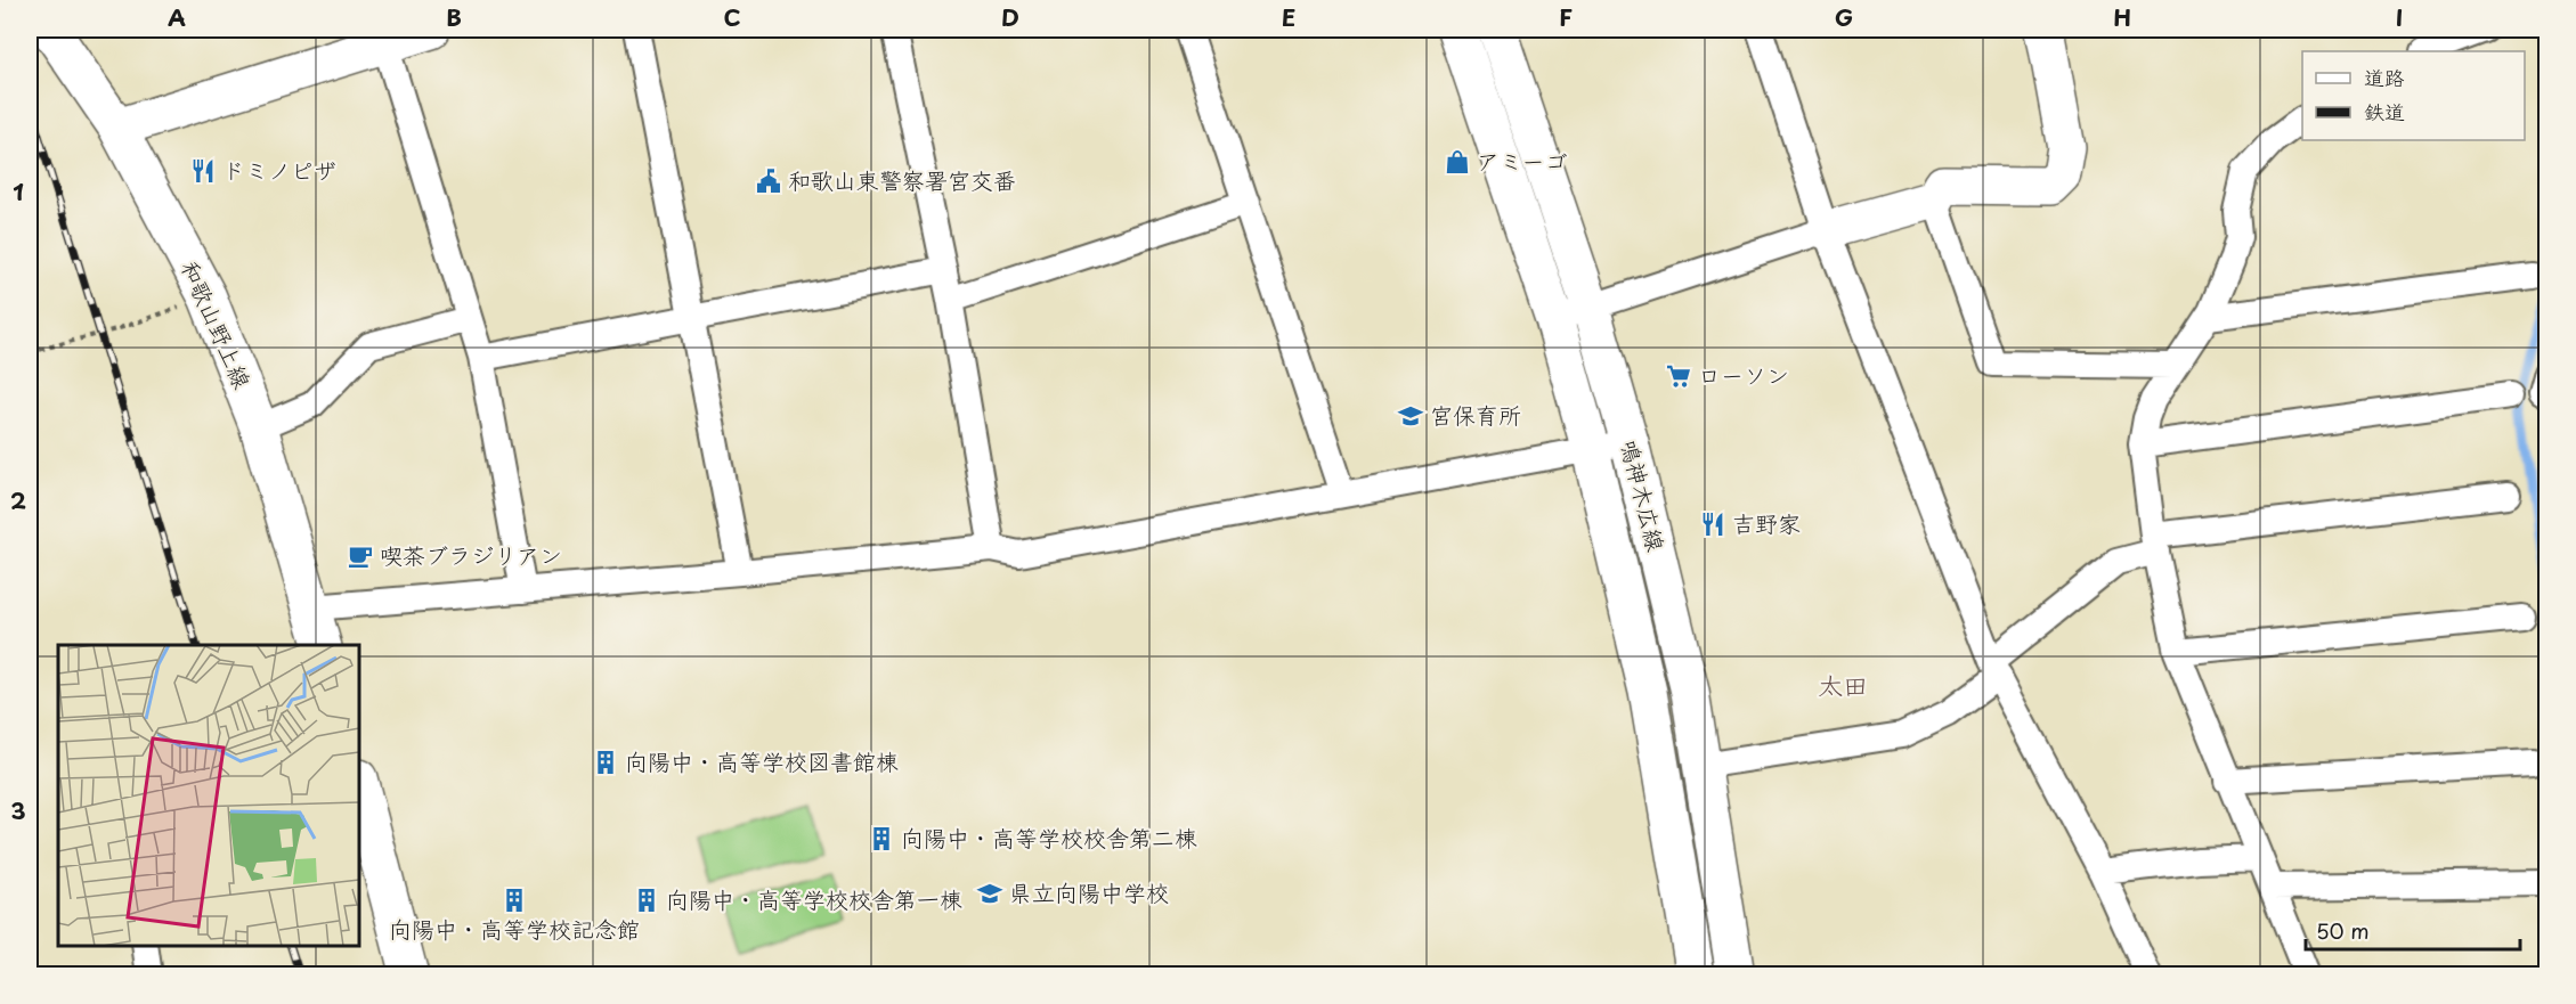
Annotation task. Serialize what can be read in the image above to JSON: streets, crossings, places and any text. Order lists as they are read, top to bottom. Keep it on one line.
{"streets":{"main road":["和歌山野上線","鳴神木広線"]},"districts":["太田"],"places":{"shop":["アミーゴ"],"restaurant":["ドミノピザ","吉野家"],"public building":["和歌山東警察署宮交番"],"supermarket":["ローソン"],"school or university":["宮保育所","県立向陽中学校"],"cafe":["喫茶ブラジリアン"],"building":["向陽中・高等学校図書館棟","向陽中・高等学校校舎第二棟","向陽中・高等学校記念館","向陽中・高等学校校舎第一棟"]},"legend":["道路","鉄道"],"scale_bar":"50 m","grid":{"columns":["A","B","C","D","E","F","G","H","I"],"rows":["1","2","3"]}}
